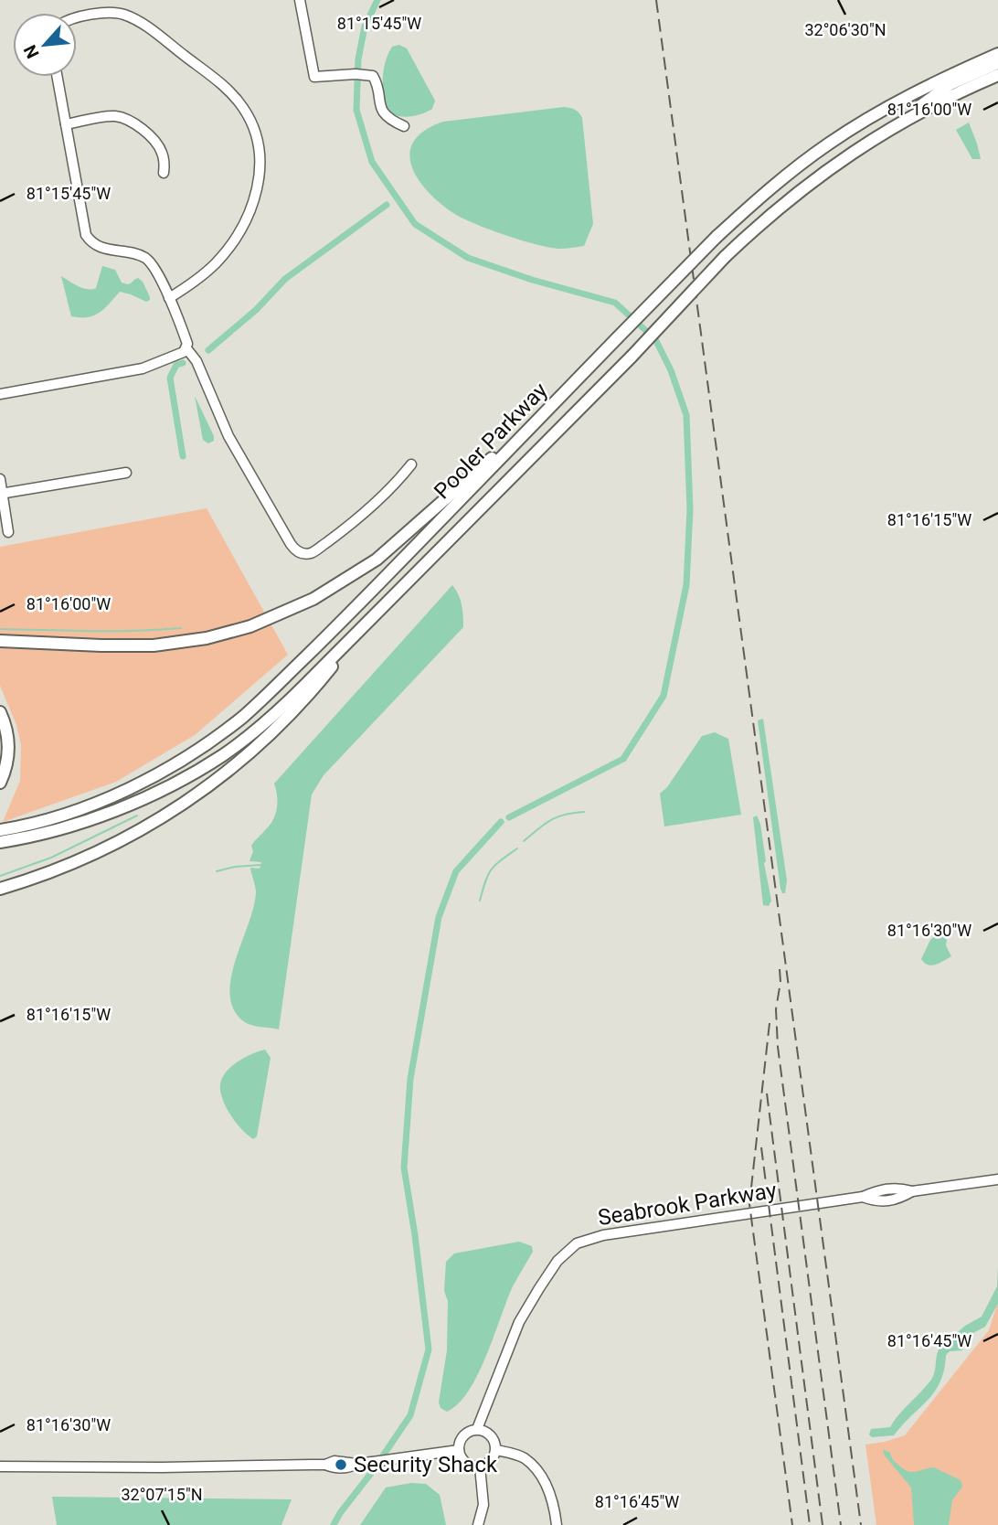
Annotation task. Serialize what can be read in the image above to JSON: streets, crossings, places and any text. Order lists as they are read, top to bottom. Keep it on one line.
{"streets":{"main road":["Pooler Parkway"],"street":["Seabrook Parkway"]},"places":["Security Shack"],"north":"bottom left","coordinates":["81°15'45\"W","32°06'30\"N","81°16'00\"W","81°16'15\"W","81°16'30\"W","81°16'45\"W","32°07'15\"N"]}
